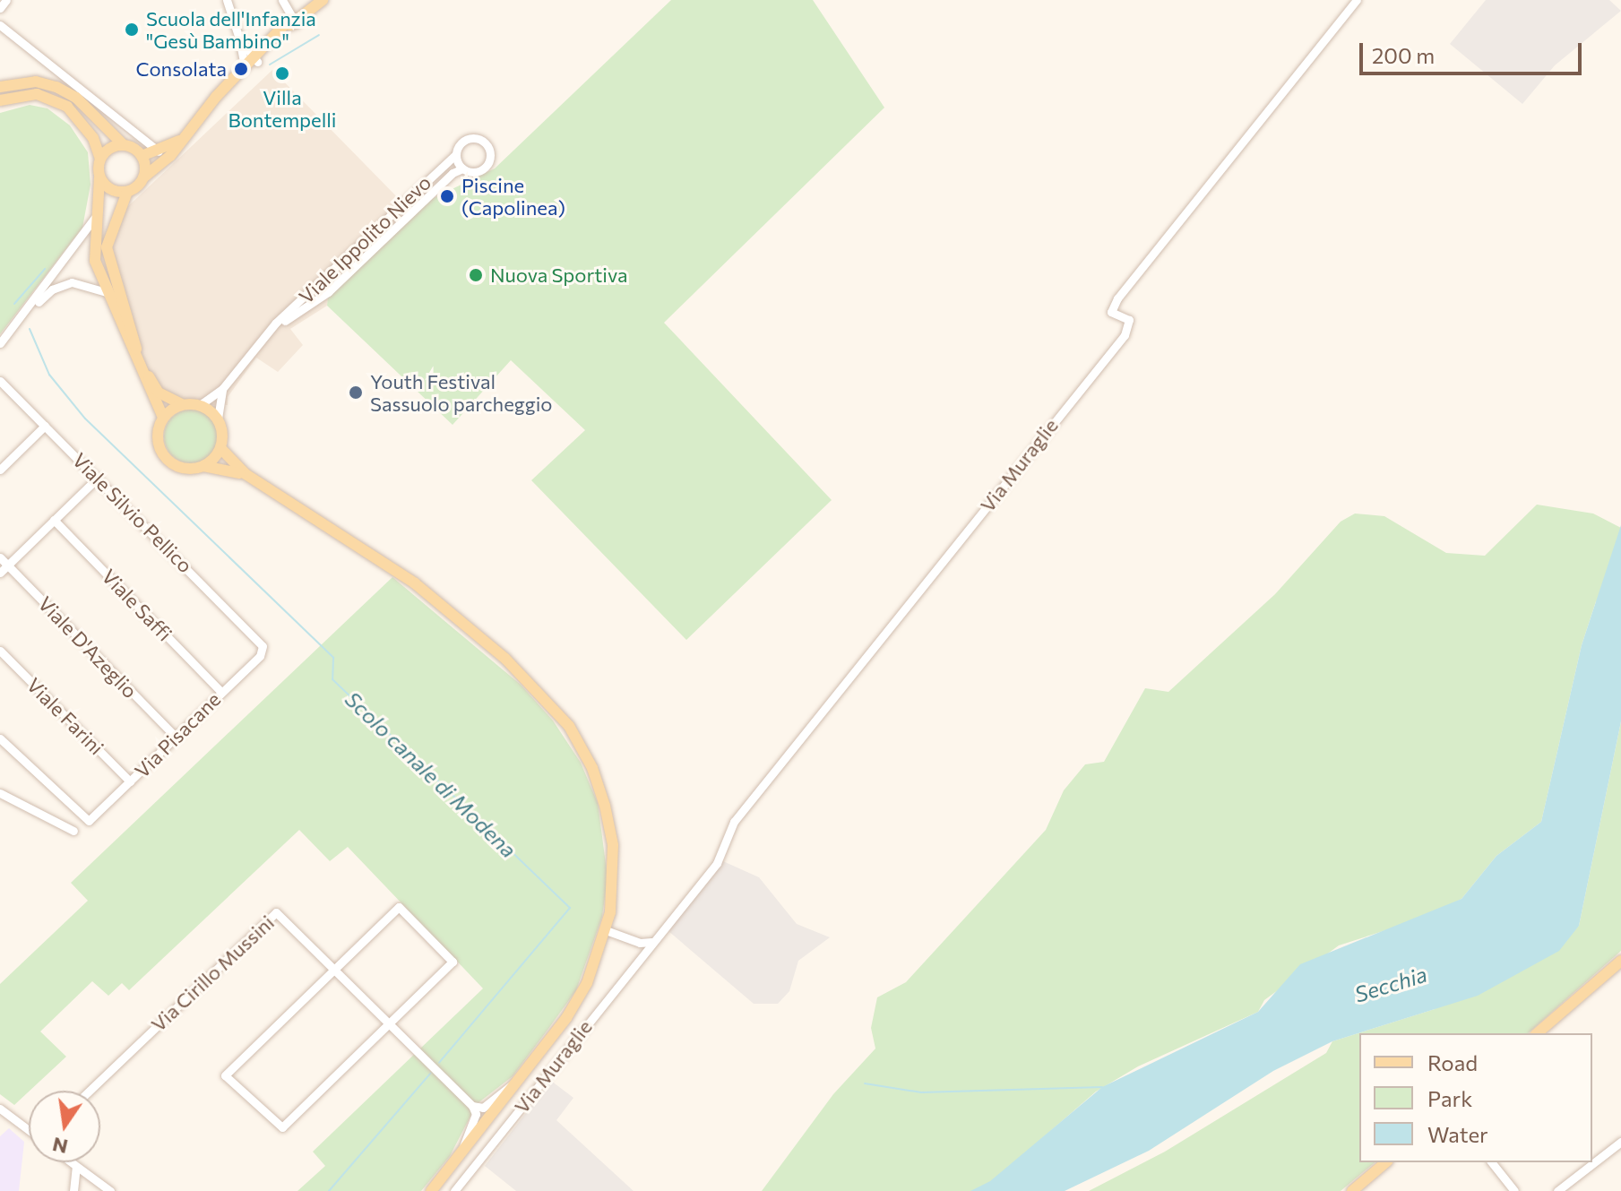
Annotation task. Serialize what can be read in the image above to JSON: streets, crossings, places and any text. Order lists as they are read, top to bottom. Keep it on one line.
{"streets":{"street":["Viale Ippolito Nievo","Via Muraglie","Viale Silvio Pellico","Viale Saffi","Viale D'Azeglio","Viale Farini","Via Pisacane","Via Cirillo Mussini"]},"crossings":[["Viale Silvio Pellico","Via Pisacane"],["Viale Saffi","Via Pisacane"],["Viale D'Azeglio","Via Pisacane"],["Viale Farini","Via Pisacane"]],"water":["Scolo canale di Modena","Secchia"],"places":["Scuola dell'Infanzia \"Gesù Bambino\"","Consolata","Villa Bontempelli","Piscine (Capolinea)","Nuova Sportiva","Youth Festival Sassuolo parcheggio"],"legend":["Road","Park","Water"],"scale_bar":"200 m","north":"bottom"}
